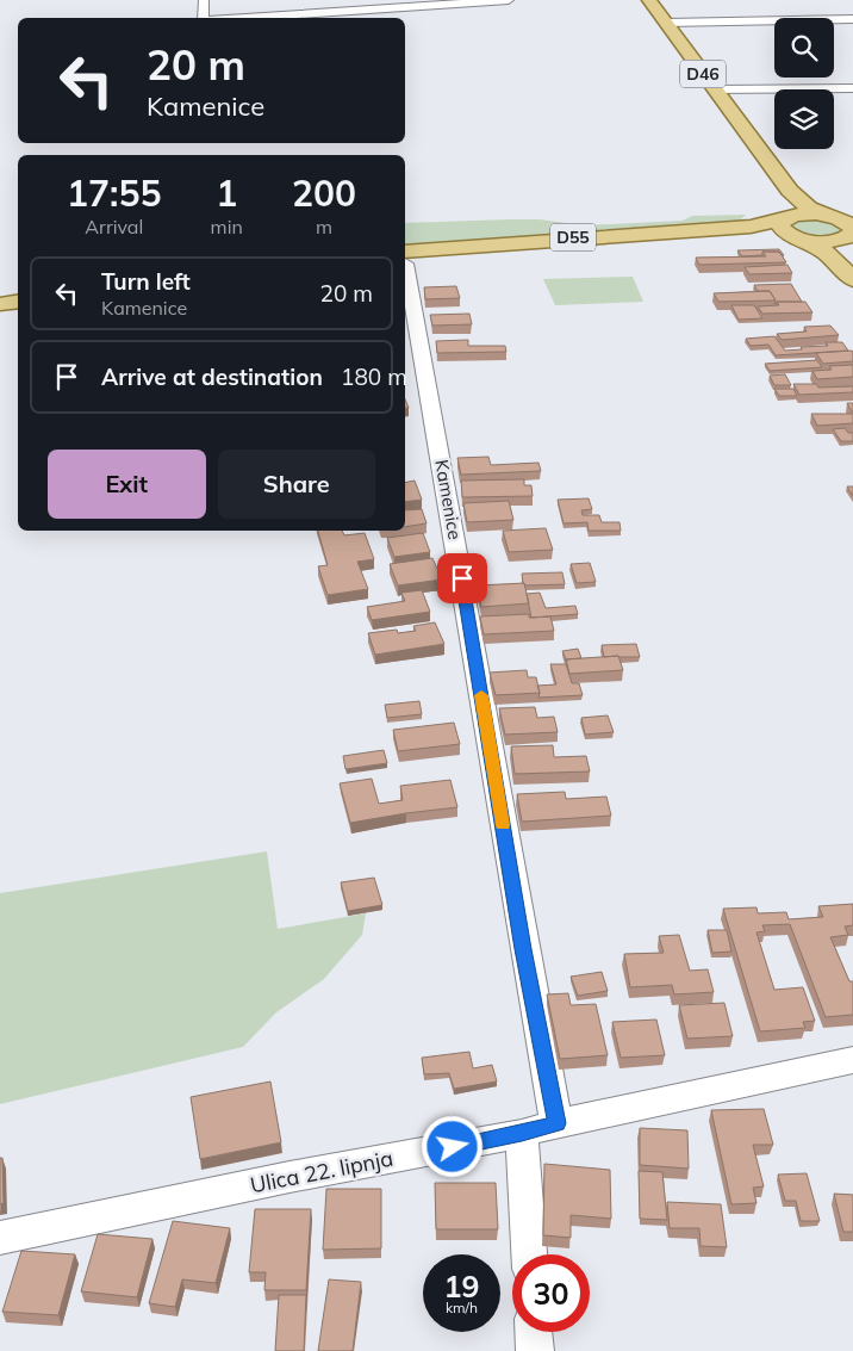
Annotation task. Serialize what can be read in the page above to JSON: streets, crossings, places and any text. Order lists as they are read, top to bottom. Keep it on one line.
{"streets":{"main road":["D46","D55"],"street":["Kamenice","Ulica 22. lipnja"]},"crossings":[["D46","D55"],["Kamenice","Ulica 22. lipnja"]],"page":{"turn":["20 m","Kamenice"],"eta":["17:55","Arrival","1","min","200","m"],"list":[{"name":"Turn left","note":"Kamenice","value":"20 m"},{"name":"Arrive at destination","value":"180 m"}],"buttons":["Exit","Share"],"speed":"19 km/h","limit":"30"}}
